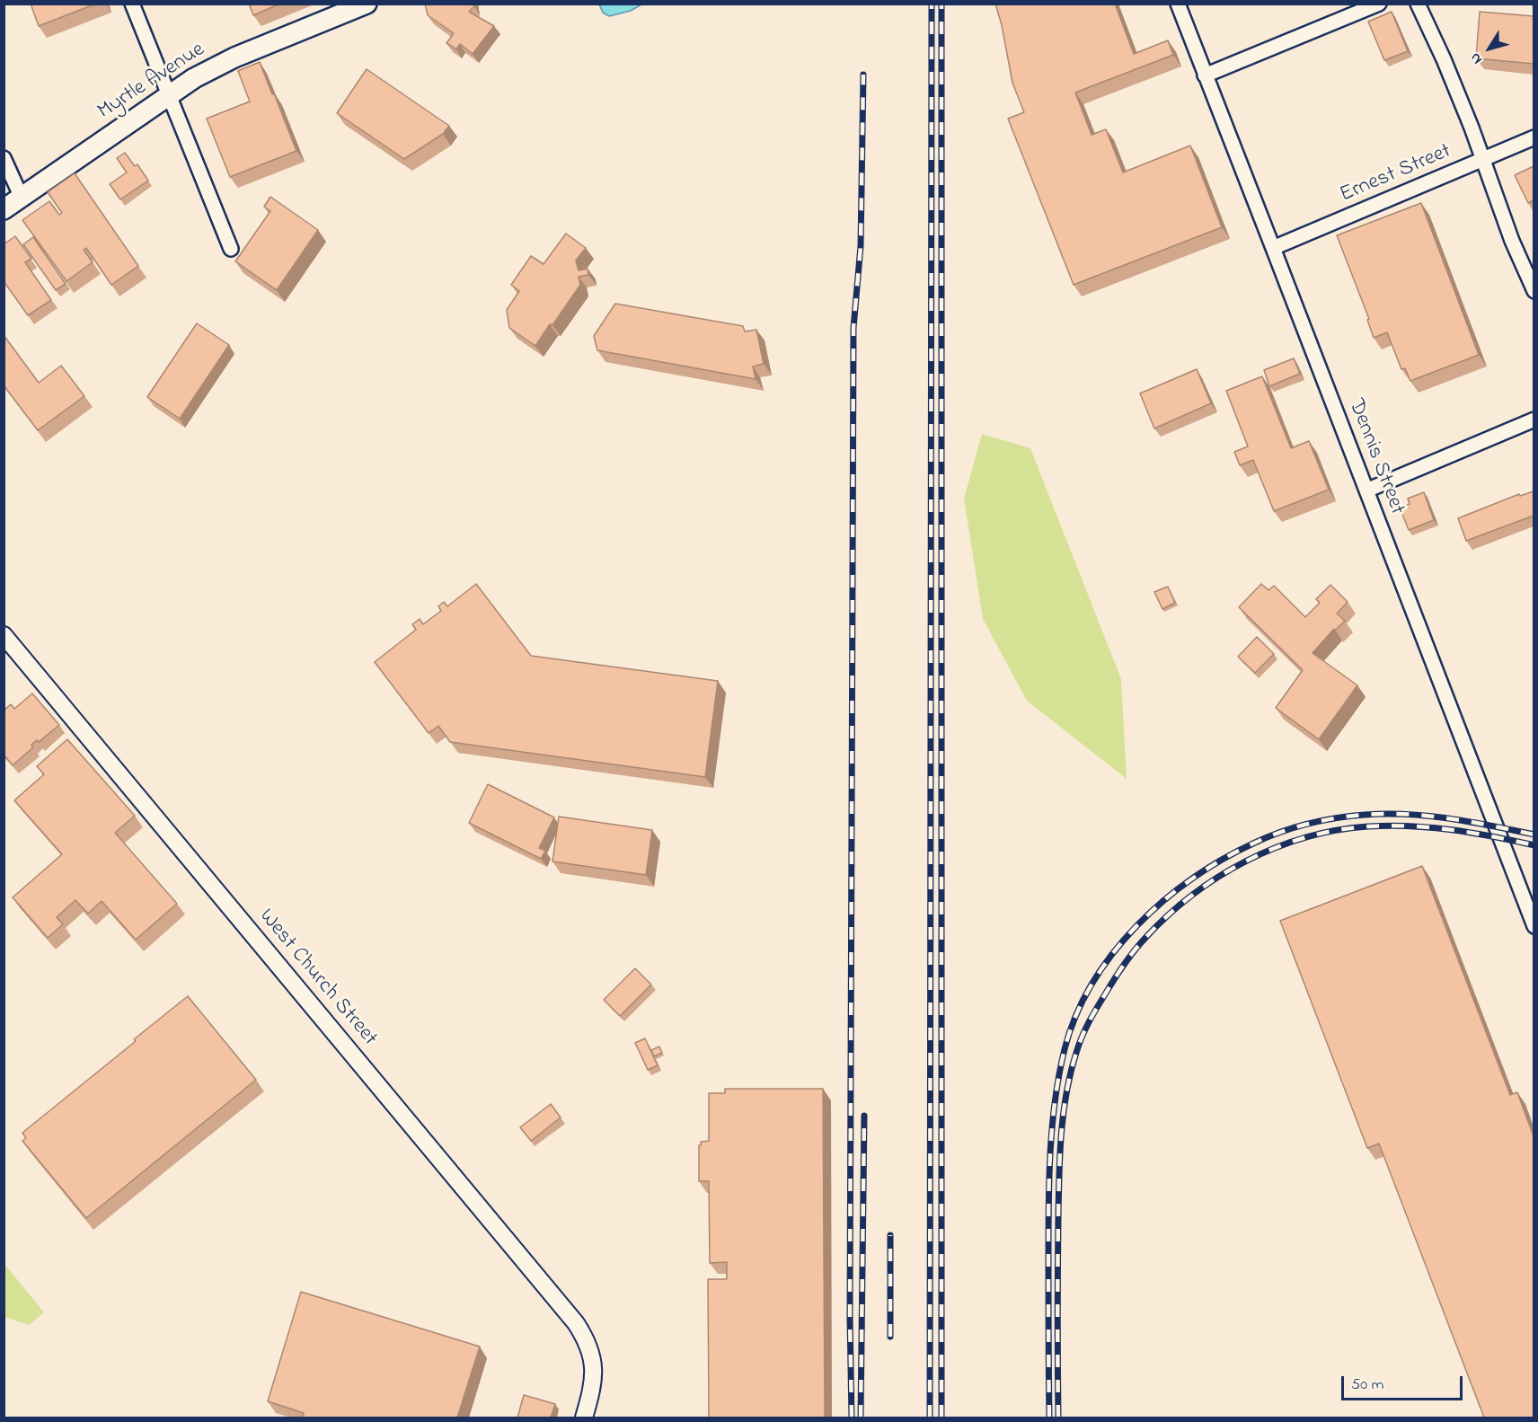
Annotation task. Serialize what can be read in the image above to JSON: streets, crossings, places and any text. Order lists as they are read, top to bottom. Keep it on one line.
{"streets":{"main road":["Myrtle Avenue"],"street":["Ernest Street","Dennis Street","West Church Street"]},"crossings":[["Ernest Street","Dennis Street"]],"scale_bar":"50 m","north":"bottom left"}
